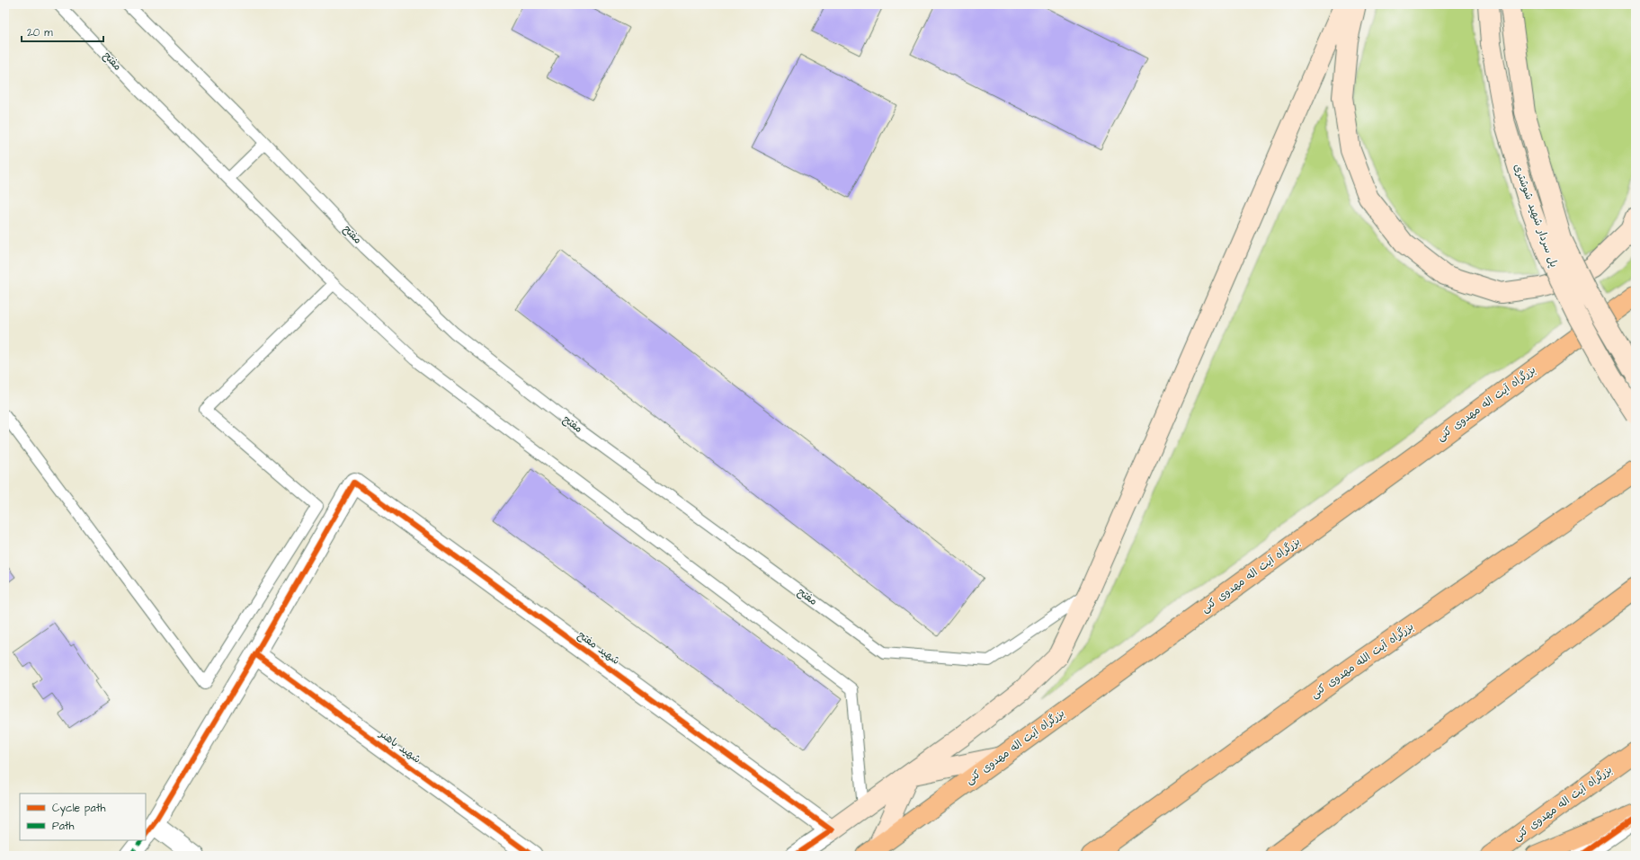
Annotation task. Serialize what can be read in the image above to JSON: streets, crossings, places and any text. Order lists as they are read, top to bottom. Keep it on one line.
{"streets":{"main road":["پل سردار شهید شوشتری","بزرگراه آیت اله مهدوی کنی","بزرگراه آیت الله مهدوی کنی"],"street":["شهید مفتح","شهید باهنر"],"lane":["مفتح"]},"crossings":[["شهید مفتح","شهید باهنر"]],"legend":["Cycle path","Path"],"scale_bar":"20 m"}
